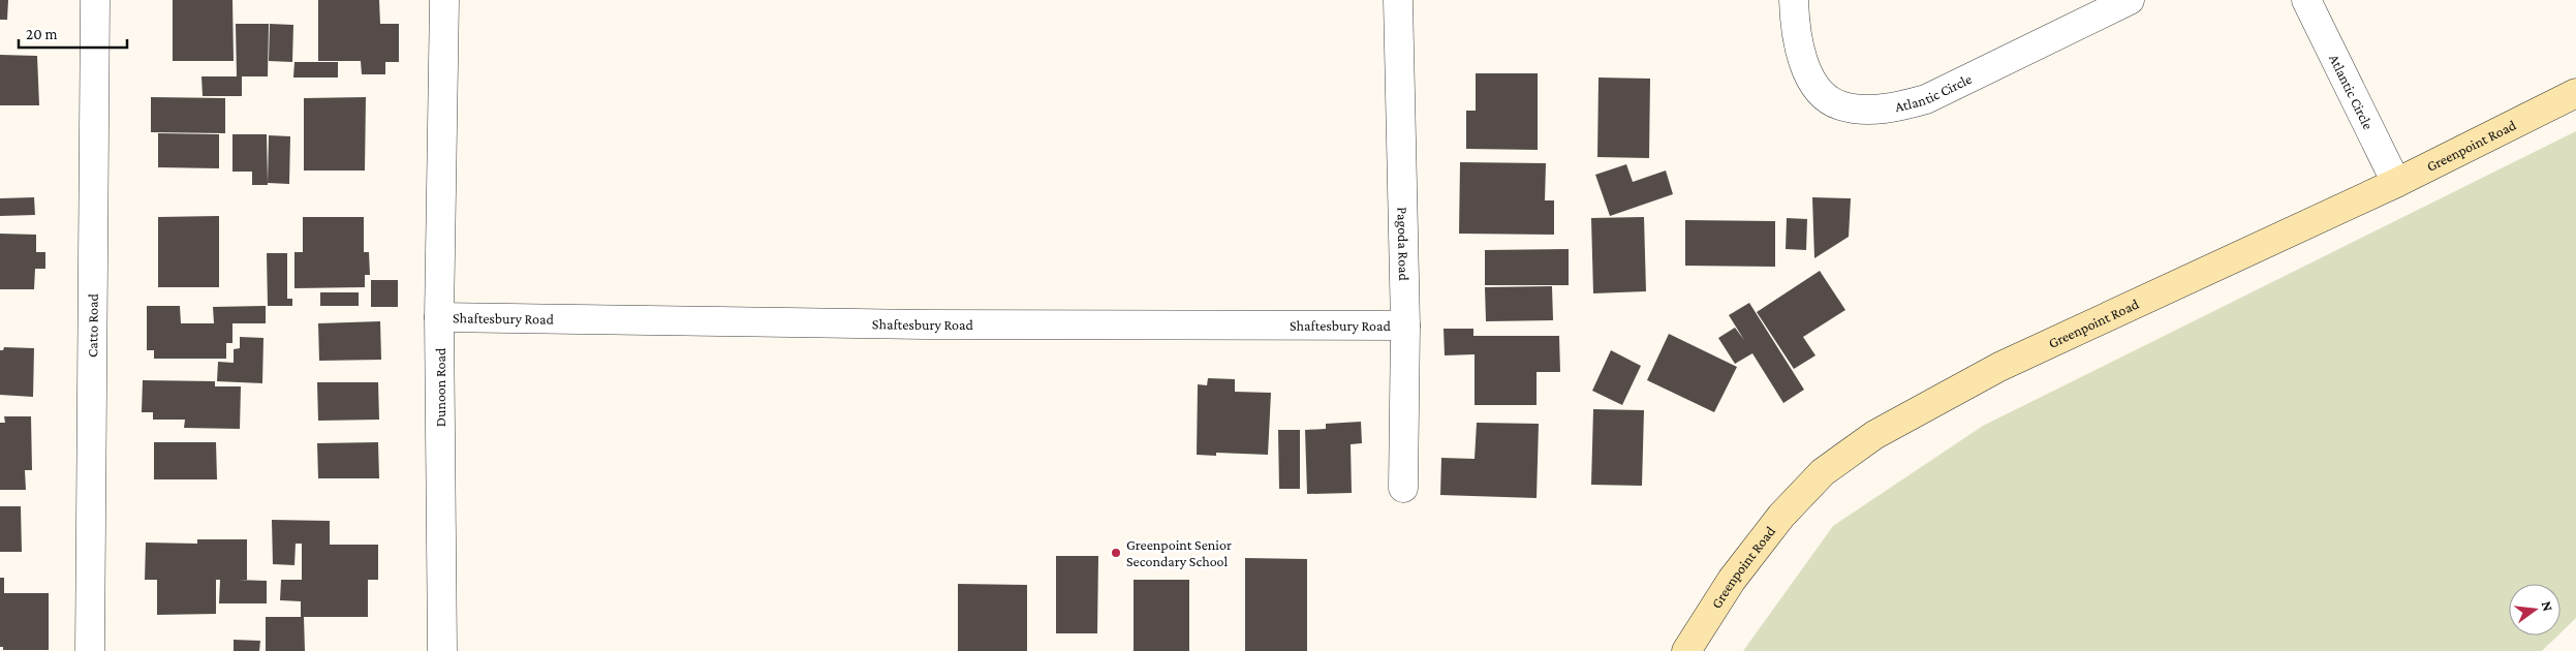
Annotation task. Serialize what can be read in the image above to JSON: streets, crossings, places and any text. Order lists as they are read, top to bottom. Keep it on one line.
{"streets":{"street":["Atlantic Circle","Greenpoint Road","Pagoda Road","Shaftesbury Road","Catto Road","Dunoon Road"]},"crossings":[["Atlantic Circle","Greenpoint Road"],["Pagoda Road","Shaftesbury Road"],["Shaftesbury Road","Dunoon Road"]],"places":["Greenpoint Senior Secondary School"],"scale_bar":"20 m","north":"right"}
